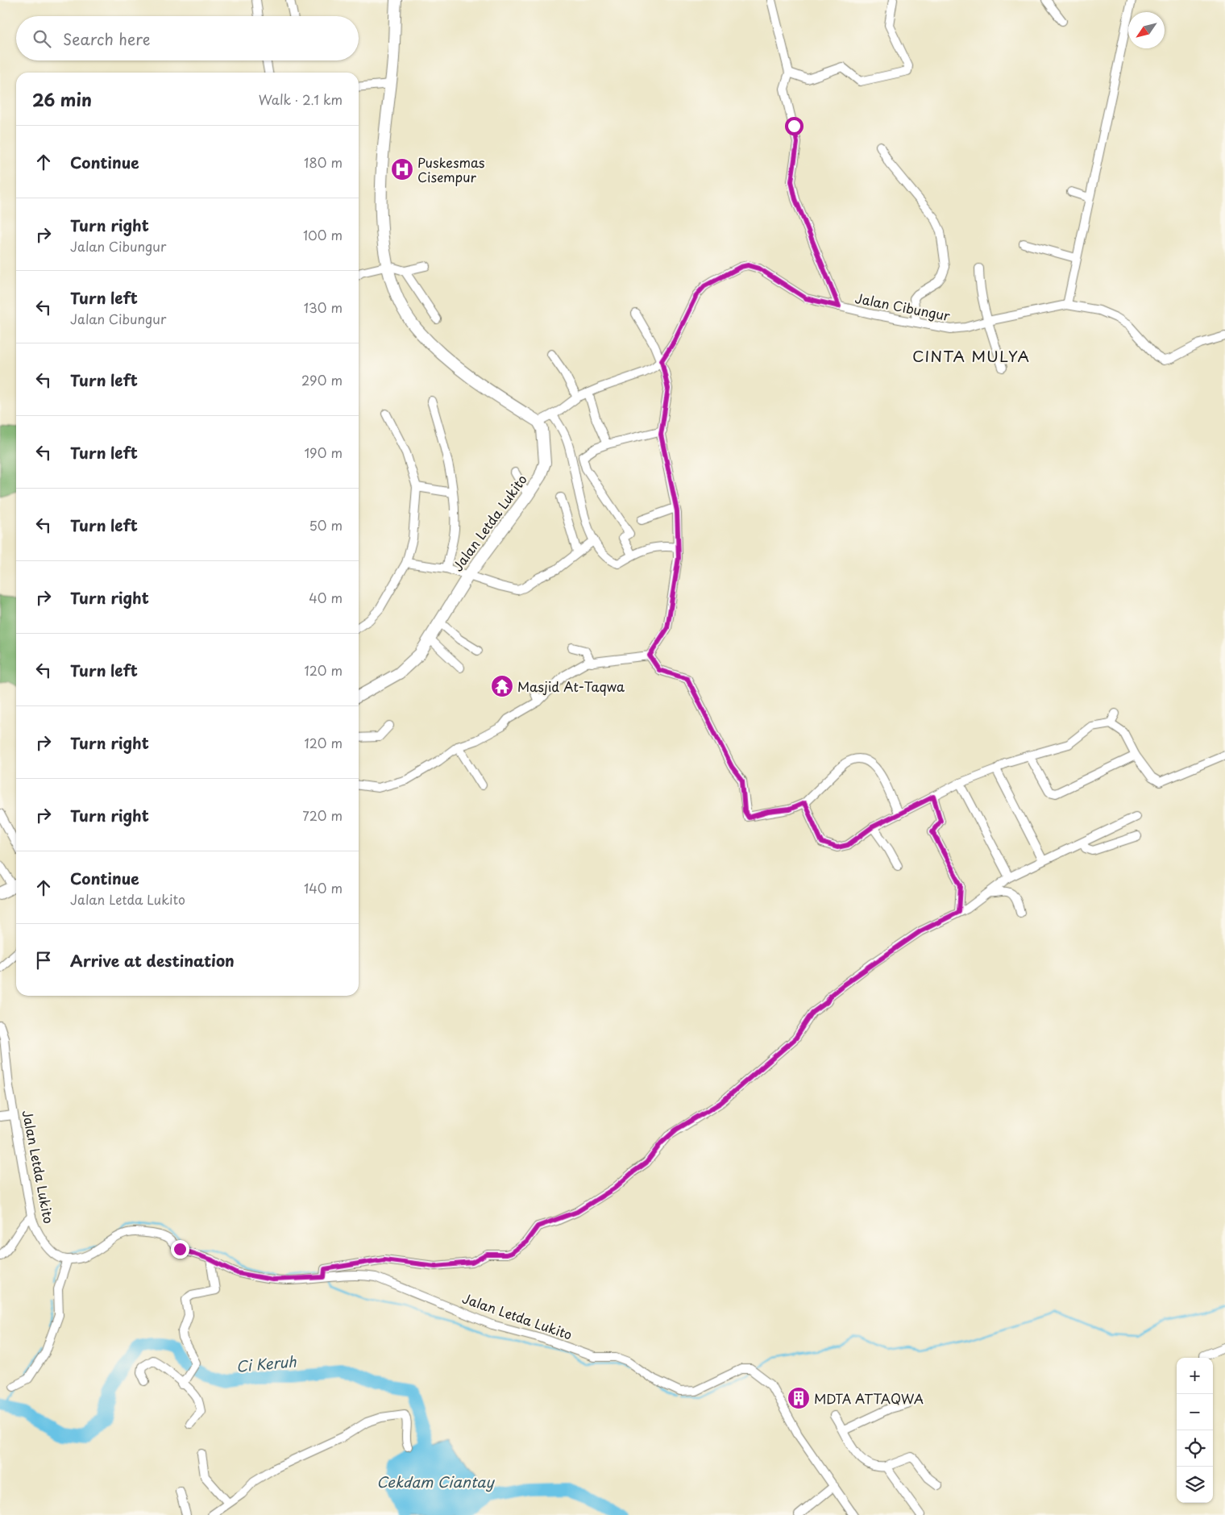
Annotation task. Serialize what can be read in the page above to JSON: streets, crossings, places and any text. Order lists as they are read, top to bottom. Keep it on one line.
{"streets":{"street":["Jalan Cibungur","Jalan Letda Lukito"]},"crossings":[["Jalan Cibungur","Jalan Letda Lukito"]],"districts":["CINTA MULYA"],"water":["Ci Keruh","Cekdam Ciantay"],"places":{"hospital":["Puskesmas Cisempur"],"temple":["Masjid At-Taqwa"],"building":["MDTA ATTAQWA"]},"north":"bottom left","page":{"search":"Search here","heading":["26 min","Walk · 2.1 km"],"list":[["Continue","180 m"],["Turn right","Jalan Cibungur","100 m"],["Turn left","Jalan Cibungur","130 m"],["Turn left","290 m"],["Turn left","190 m"],["Turn left","50 m"],["Turn right","40 m"],["Turn left","120 m"],["Turn right","120 m"],["Turn right","720 m"],["Continue","Jalan Letda Lukito","140 m"],"Arrive at destination"],"map_buttons":["+","−"]}}
